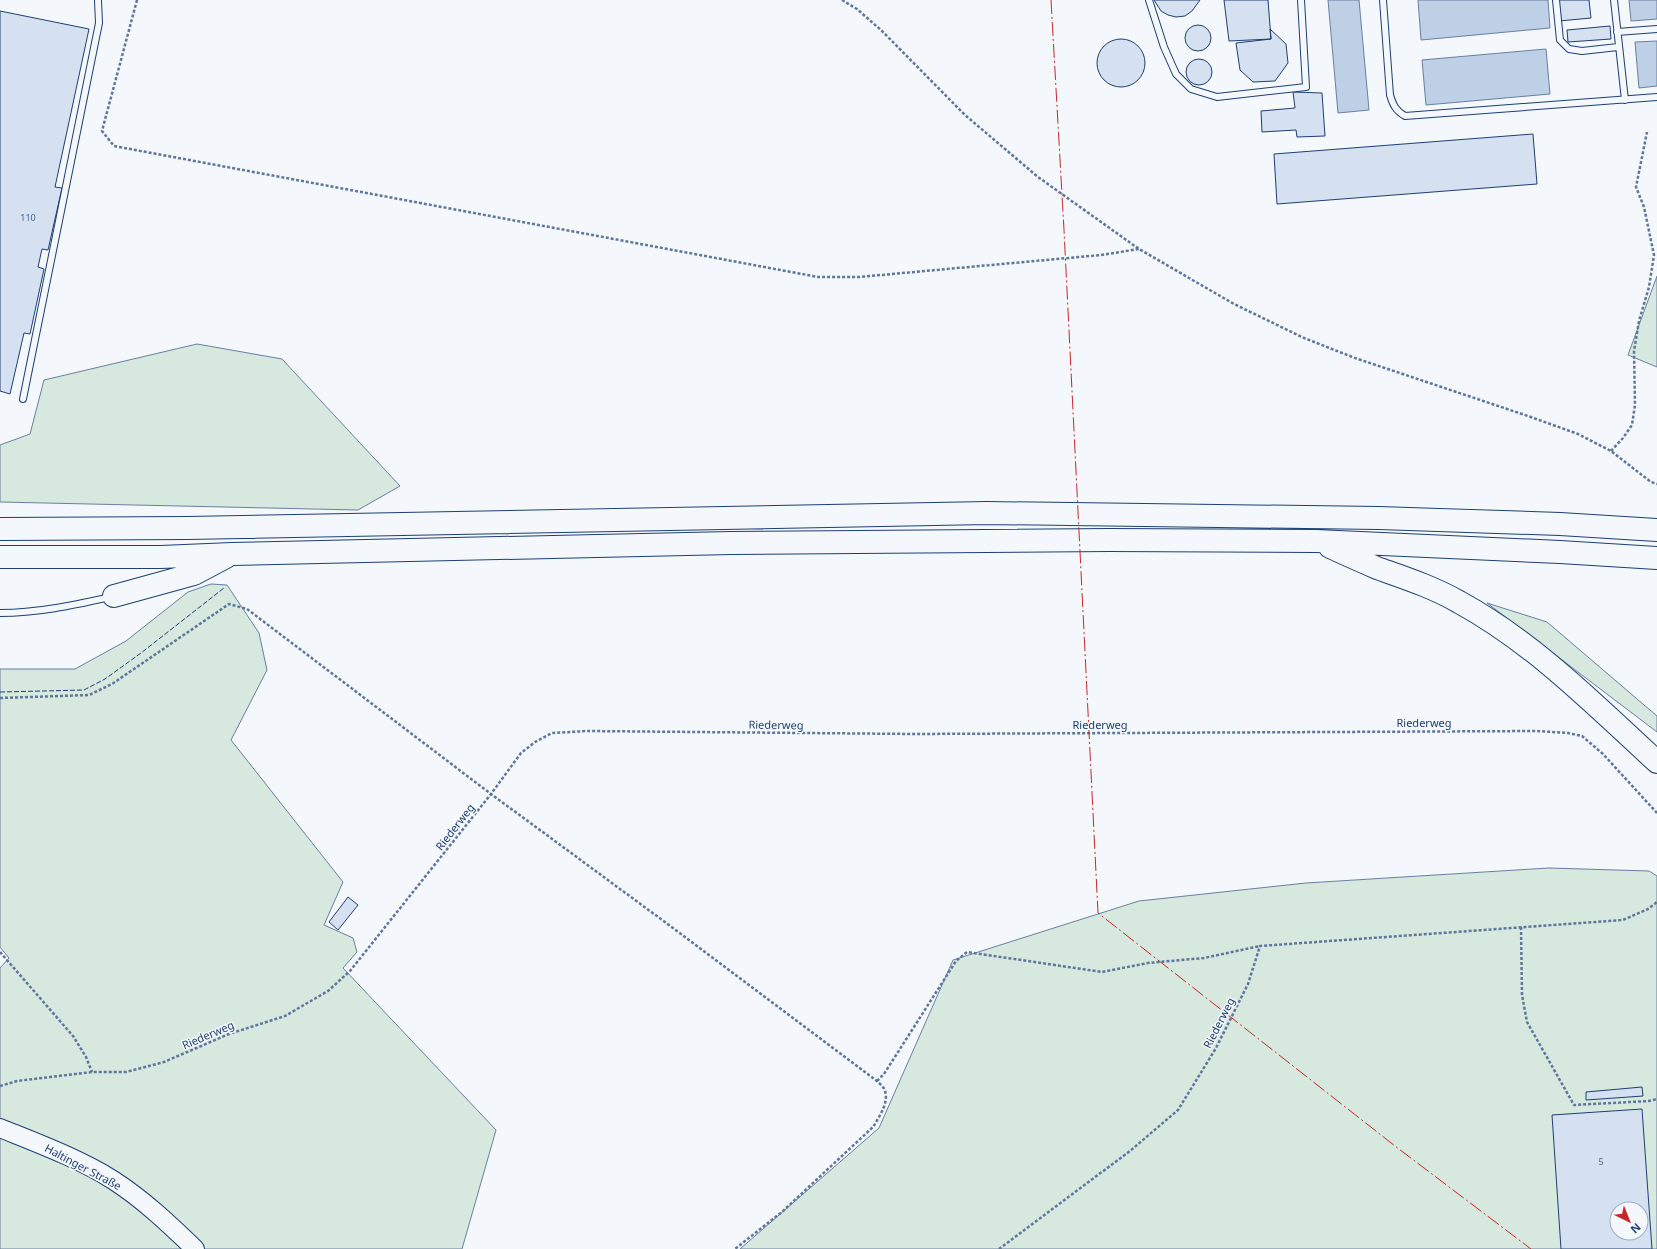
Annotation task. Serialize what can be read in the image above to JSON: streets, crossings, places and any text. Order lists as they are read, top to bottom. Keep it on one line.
{"streets":{"street":["Haltinger Straße"],"path":["Riederweg"]},"house_numbers":["110","5"],"north":"bottom right"}
